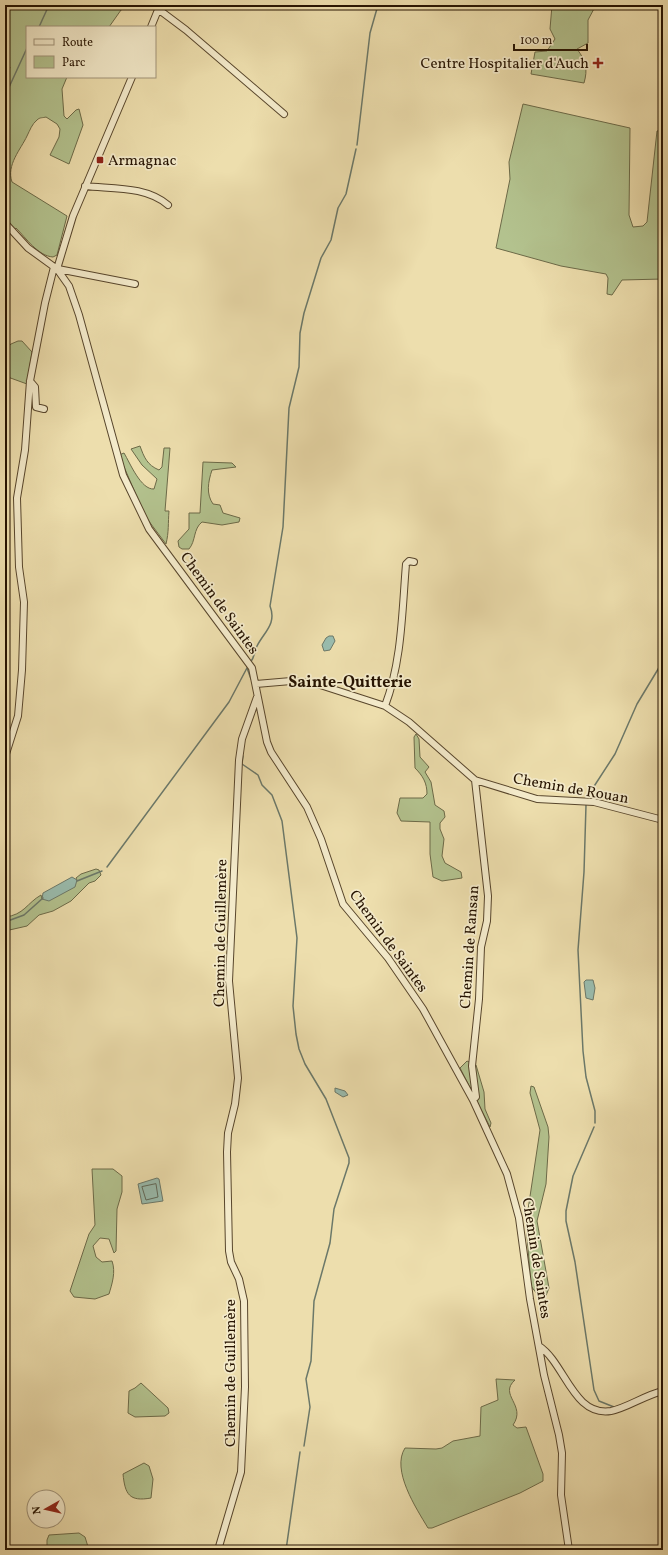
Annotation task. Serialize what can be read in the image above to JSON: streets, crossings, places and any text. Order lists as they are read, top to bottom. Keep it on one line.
{"streets":{"street":["Chemin de Saintes","Chemin de Rouan","Chemin de Guillemère","Chemin de Ransan"]},"crossings":[["Chemin de Saintes","Chemin de Guillemère"],["Chemin de Saintes","Chemin de Ransan"],["Chemin de Rouan","Chemin de Ransan"]],"districts":["Sainte-Quitterie"],"places":{"health":["Centre Hospitalier d'Auch"],"transit":["Armagnac"]},"legend":["Route","Parc"],"scale_bar":"100 m","north":"left"}
